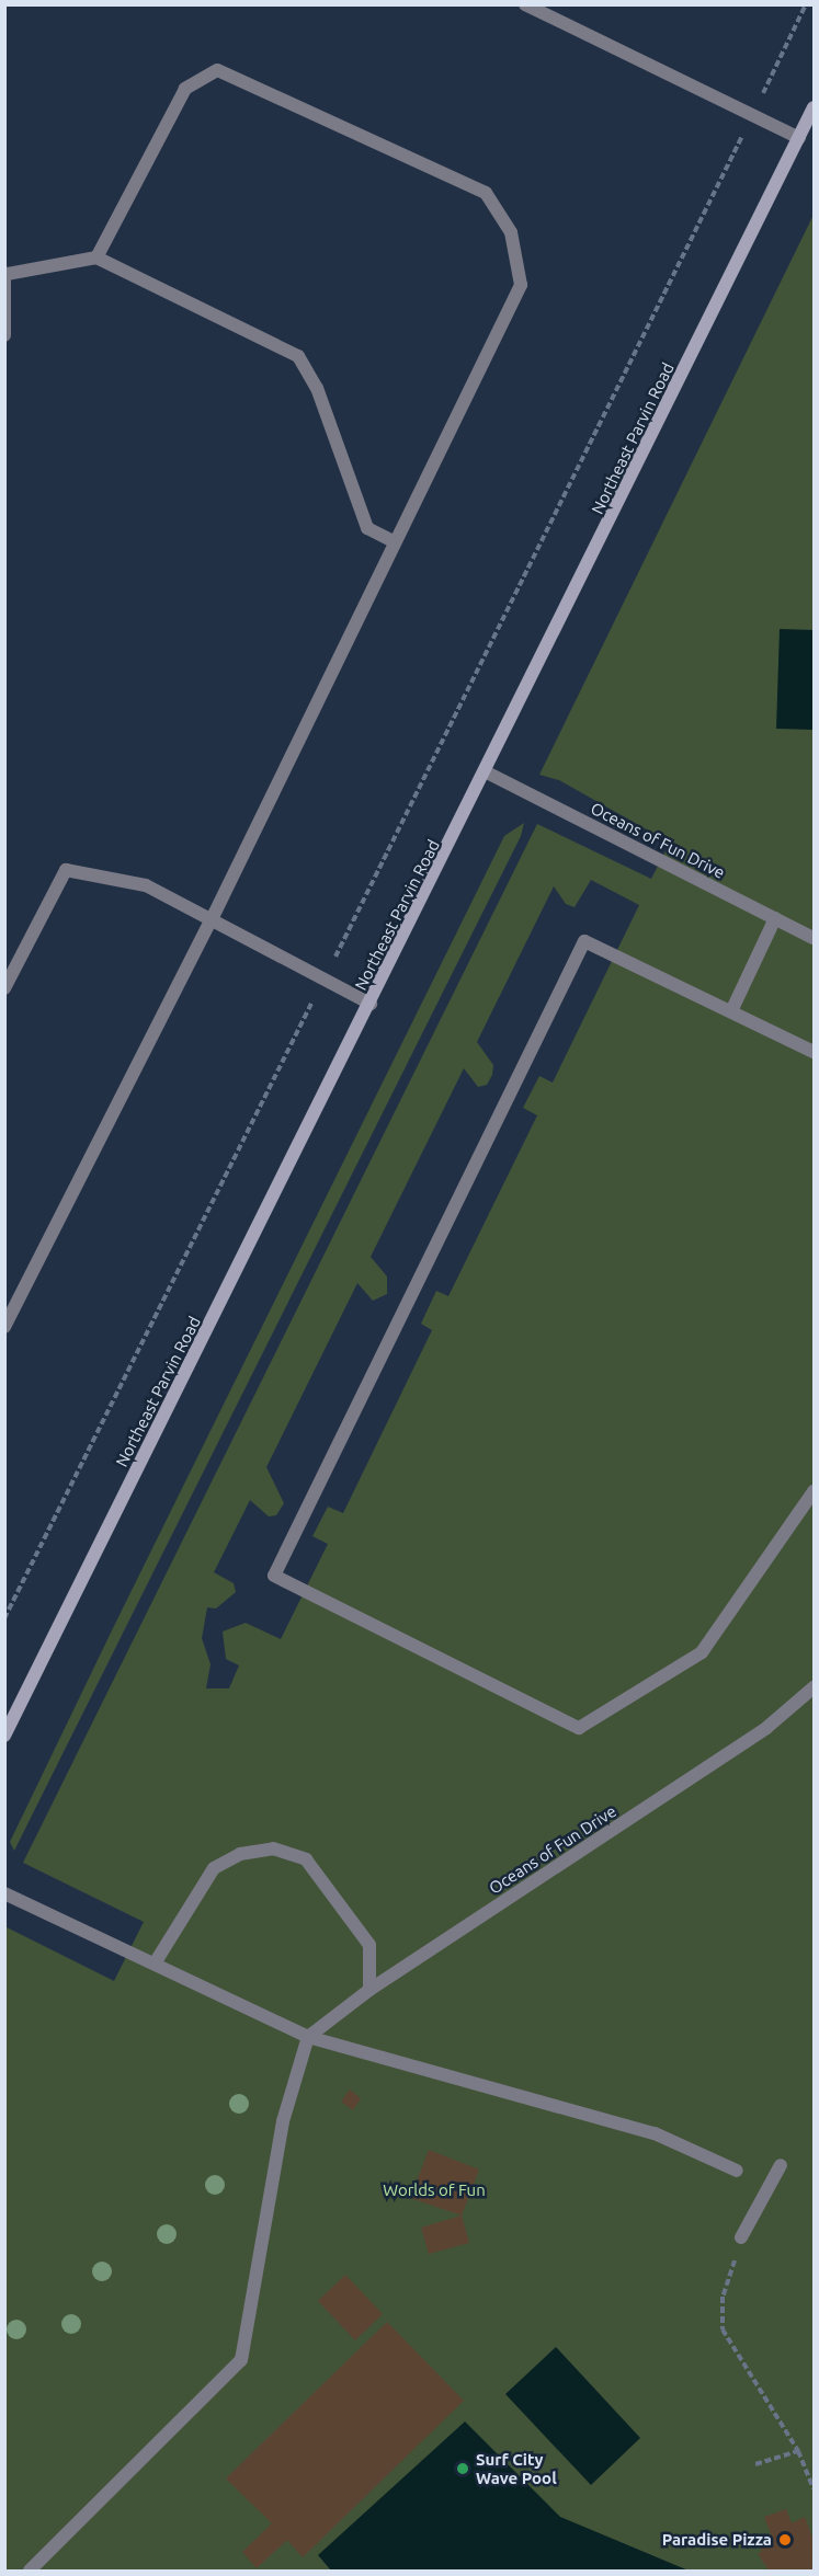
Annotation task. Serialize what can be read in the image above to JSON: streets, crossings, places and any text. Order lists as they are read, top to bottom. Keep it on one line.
{"streets":{"street":["Northeast Parvin Road","Oceans of Fun Drive"]},"crossings":[["Northeast Parvin Road","Oceans of Fun Drive"]],"parks":["Worlds of Fun"],"places":["Surf City Wave Pool","Paradise Pizza"]}
